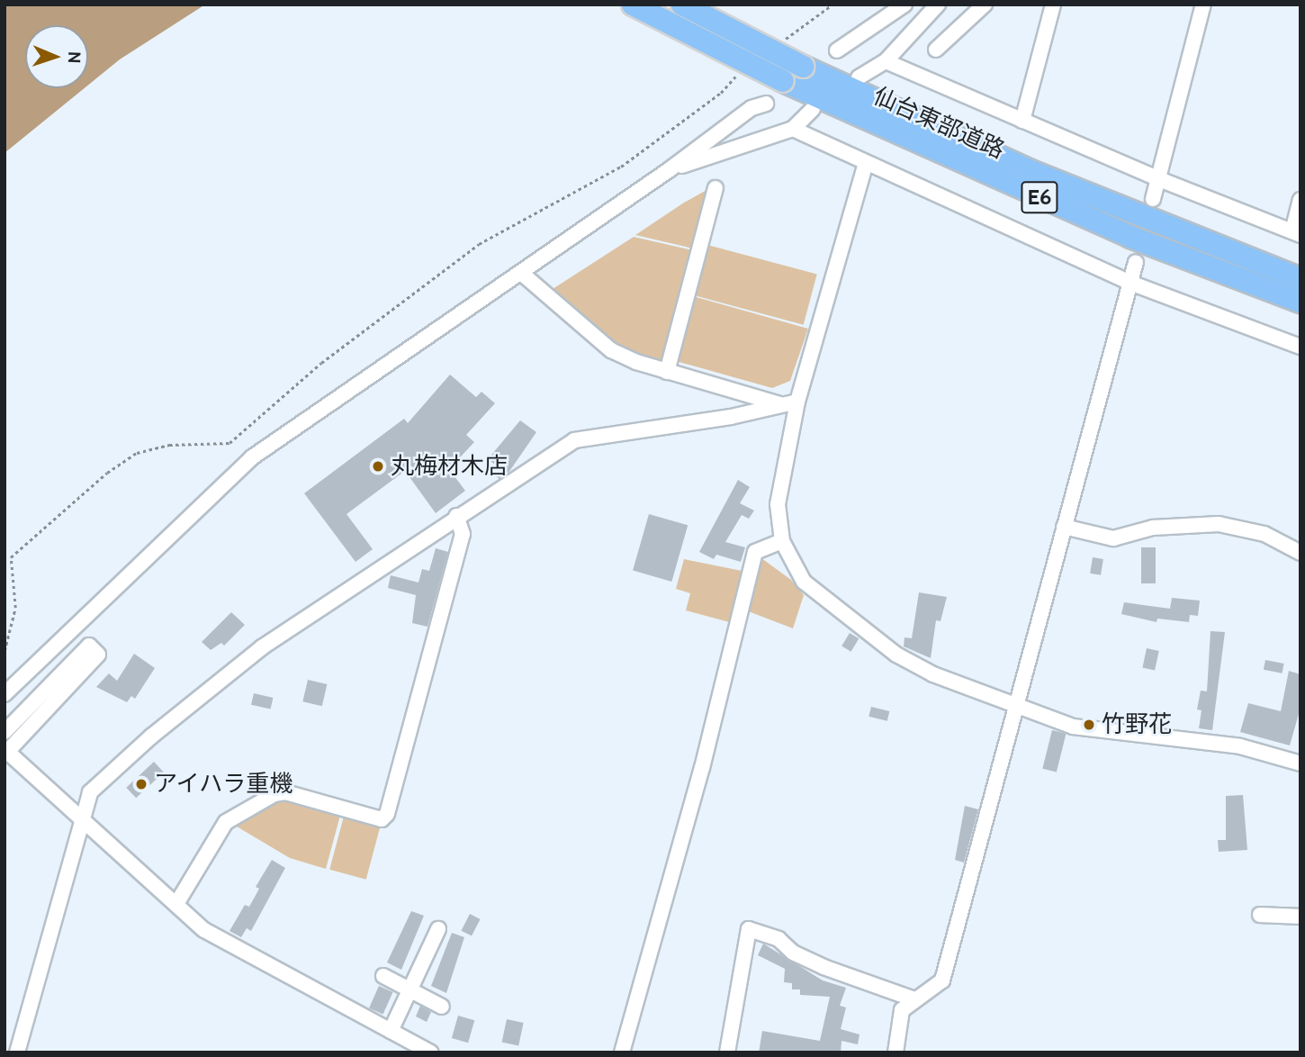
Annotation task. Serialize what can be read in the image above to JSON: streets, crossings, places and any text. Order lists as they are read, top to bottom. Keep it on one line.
{"streets":{"highway":["仙台東部道路","E6"]},"places":["丸梅材木店","竹野花","アイハラ重機"],"north":"right"}
